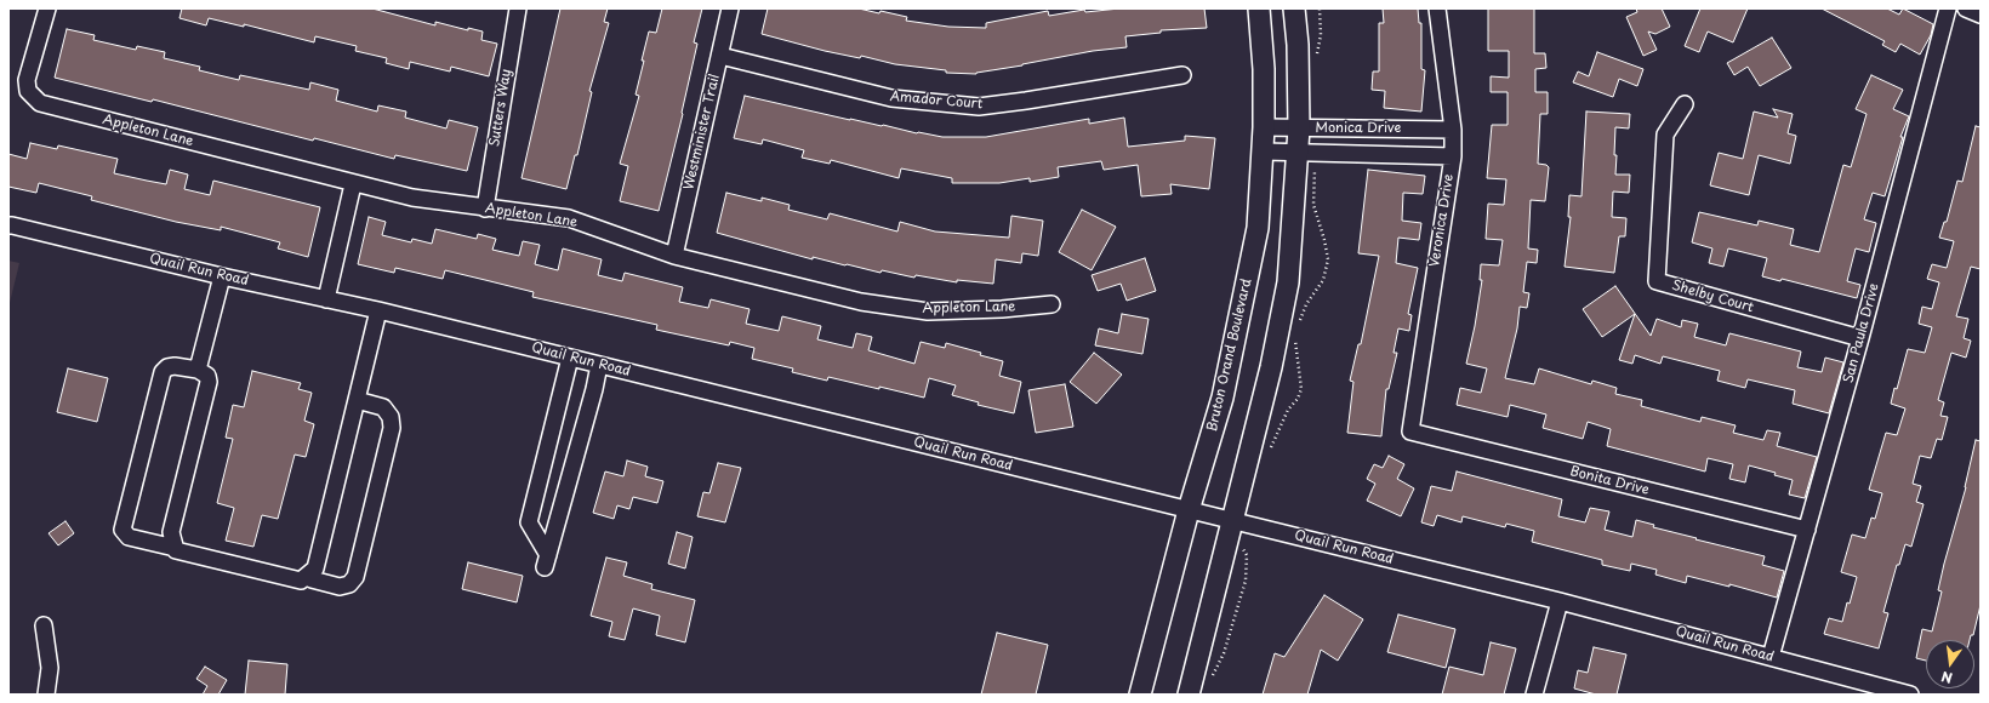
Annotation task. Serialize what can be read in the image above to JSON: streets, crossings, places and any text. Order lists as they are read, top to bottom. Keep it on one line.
{"streets":{"main road":["Bruton Orand Boulevard"],"street":["Amador Court","Sutters Way","Monica Drive","Appleton Lane","Westminister Trail","Veronica Drive","Quail Run Road","Shelby Court","San Paula Drive","Bonita Drive"]},"crossings":[["Amador Court","Westminister Trail"],["Sutters Way","Appleton Lane"],["Monica Drive","Veronica Drive"],["Monica Drive","Bruton Orand Boulevard"],["Appleton Lane","Westminister Trail"],["Veronica Drive","Bonita Drive"],["Quail Run Road","San Paula Drive"],["Quail Run Road","Bruton Orand Boulevard"],["Shelby Court","San Paula Drive"],["San Paula Drive","Bonita Drive"]],"north":"bottom"}
